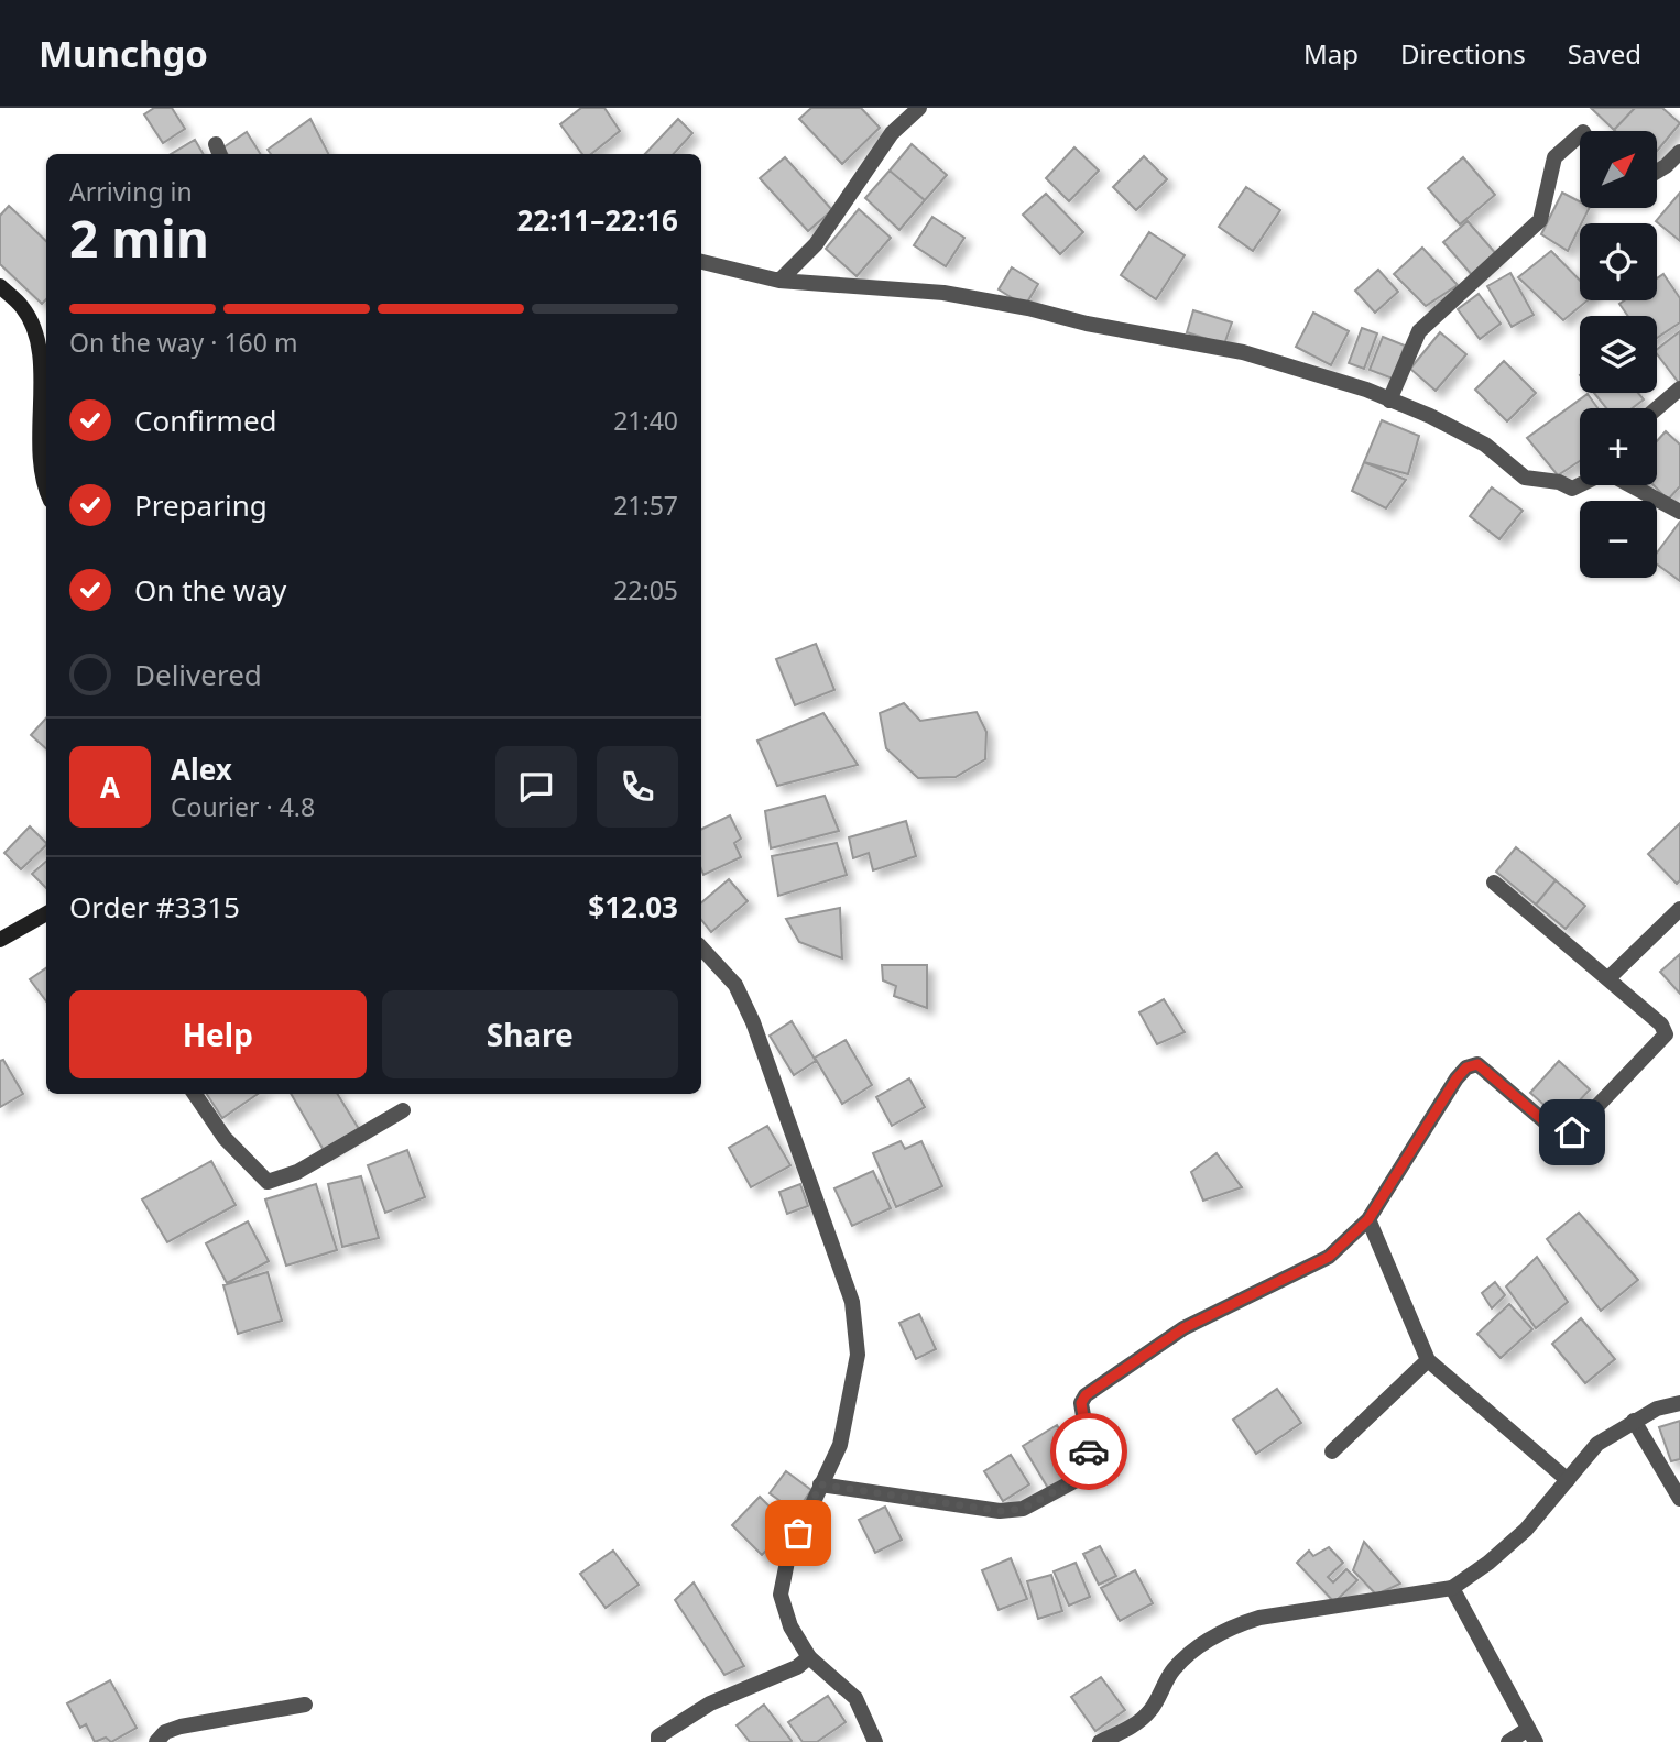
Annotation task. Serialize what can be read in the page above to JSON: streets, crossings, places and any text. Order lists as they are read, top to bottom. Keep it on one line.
{"north":"top right","page":{"header":"Munchgo","nav":["Map","Directions","Saved"],"map_buttons":["+","−"],"heading":["2 min","Arriving in","22:11–22:16"],"panel":["Alex","Courier · 4.8","Order #3315","$12.03"],"bar":"On the way · 160 m","list":[["Confirmed","21:40"],["Preparing","21:57"],["On the way","22:05"],"Delivered"],"round":"A","buttons":["Help","Share"]}}
